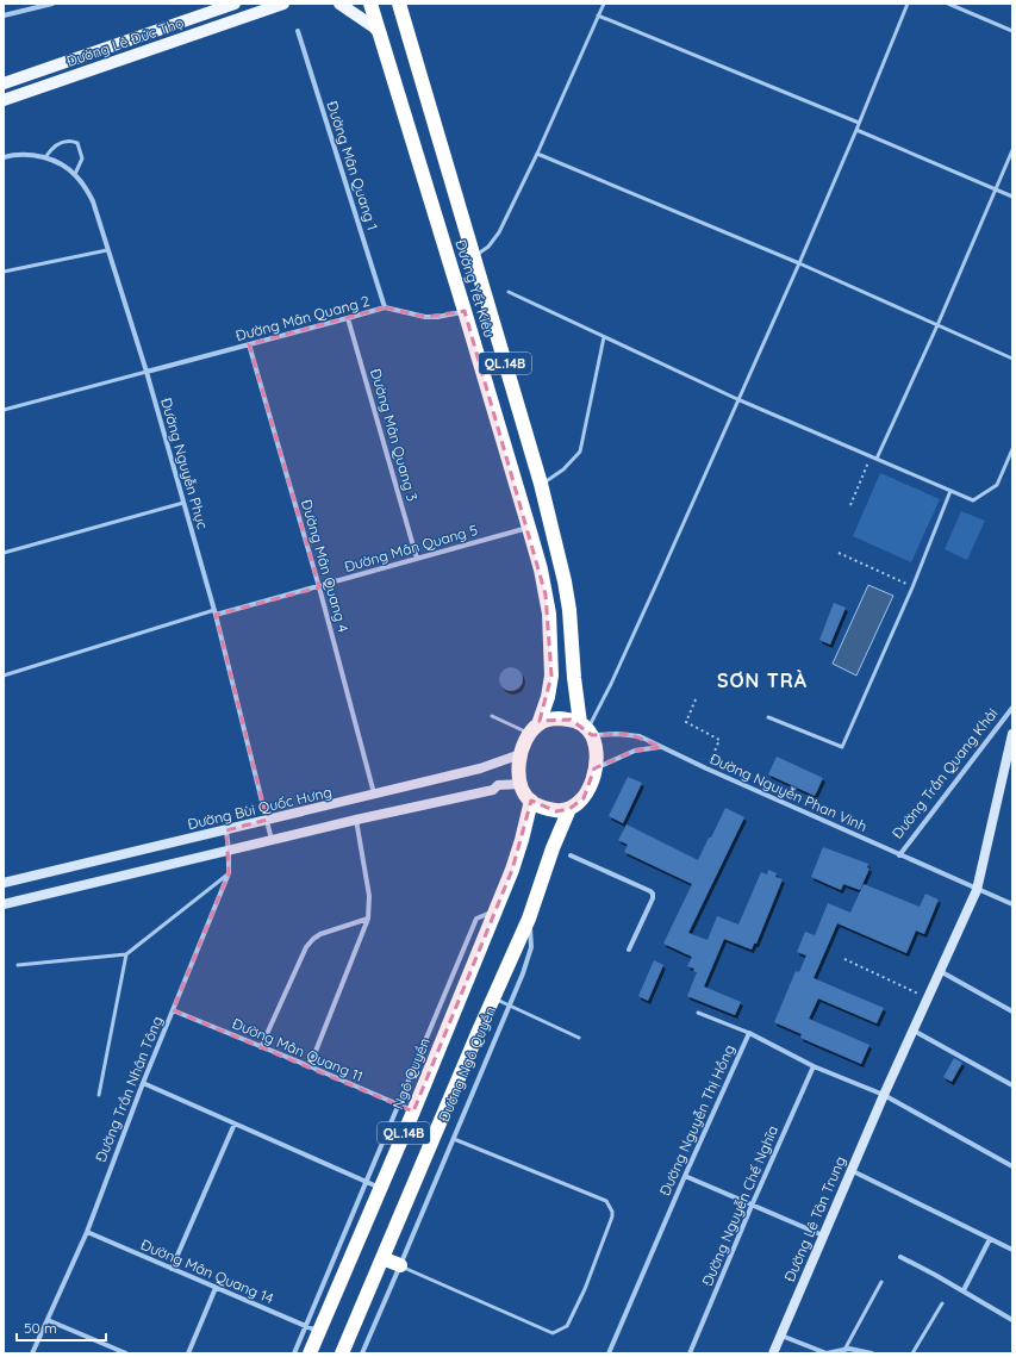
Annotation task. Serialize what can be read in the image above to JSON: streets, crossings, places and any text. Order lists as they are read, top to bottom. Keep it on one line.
{"streets":{"highway":["Đường Yết Kiêu","QL.14B","Đường Ngô Quyền","Ngô Quyền"],"main road":["Đường Lê Đức Thọ"],"street":["Đường Mân Quang 1","Đường Mân Quang 2","Đường Mân Quang 3","Đường Nguyễn Phục","Đường Mân Quang 5","Đường Mân Quang 4","Đường Trần Quang Khải","Đường Nguyễn Phan Vinh","Đường Bùi Quốc Hưng","Đường Mân Quang 11","Đường Trần Nhân Tông","Đường Nguyễn Thị Hồng","Đường Nguyễn Chế Nghĩa","Đường Lê Tân Trung","Đường Mân Quang 14"]},"crossings":[["Đường Mân Quang 1","Đường Mân Quang 2"],["Đường Yết Kiêu","Đường Mân Quang 2"],["Đường Yết Kiêu","QL.14B"],["Đường Yết Kiêu","Đường Mân Quang 5"],["Đường Yết Kiêu","Đường Nguyễn Phan Vinh"],["Đường Yết Kiêu","Đường Bùi Quốc Hưng"],["Đường Yết Kiêu","Đường Ngô Quyền"],["Đường Mân Quang 2","Đường Mân Quang 3"],["Đường Mân Quang 2","Đường Nguyễn Phục"],["Đường Mân Quang 2","Đường Mân Quang 4"],["QL.14B","Đường Nguyễn Phan Vinh"],["QL.14B","Đường Bùi Quốc Hưng"],["QL.14B","Đường Ngô Quyền"],["QL.14B","Ngô Quyền"],["Đường Mân Quang 3","Đường Mân Quang 5"],["Đường Nguyễn Phục","Đường Mân Quang 5"],["Đường Nguyễn Phục","Đường Bùi Quốc Hưng"],["Đường Mân Quang 5","Đường Mân Quang 4"],["Đường Mân Quang 4","Đường Bùi Quốc Hưng"],["Đường Trần Quang Khải","Đường Nguyễn Phan Vinh"],["Đường Trần Quang Khải","Đường Lê Tân Trung"],["Đường Nguyễn Phan Vinh","Đường Bùi Quốc Hưng"],["Đường Nguyễn Phan Vinh","Đường Ngô Quyền"],["Đường Nguyễn Phan Vinh","Đường Lê Tân Trung"],["Đường Bùi Quốc Hưng","Đường Ngô Quyền"],["Đường Bùi Quốc Hưng","Đường Trần Nhân Tông"],["Đường Mân Quang 11","Ngô Quyền"],["Đường Mân Quang 11","Đường Trần Nhân Tông"],["Ngô Quyền","Đường Mân Quang 14"],["Đường Trần Nhân Tông","Đường Mân Quang 14"],["Đường Nguyễn Thị Hồng","Đường Nguyễn Chế Nghĩa"],["Đường Nguyễn Thị Hồng","Đường Lê Tân Trung"]],"districts":["SƠN TRÀ"],"scale_bar":"50 m"}
